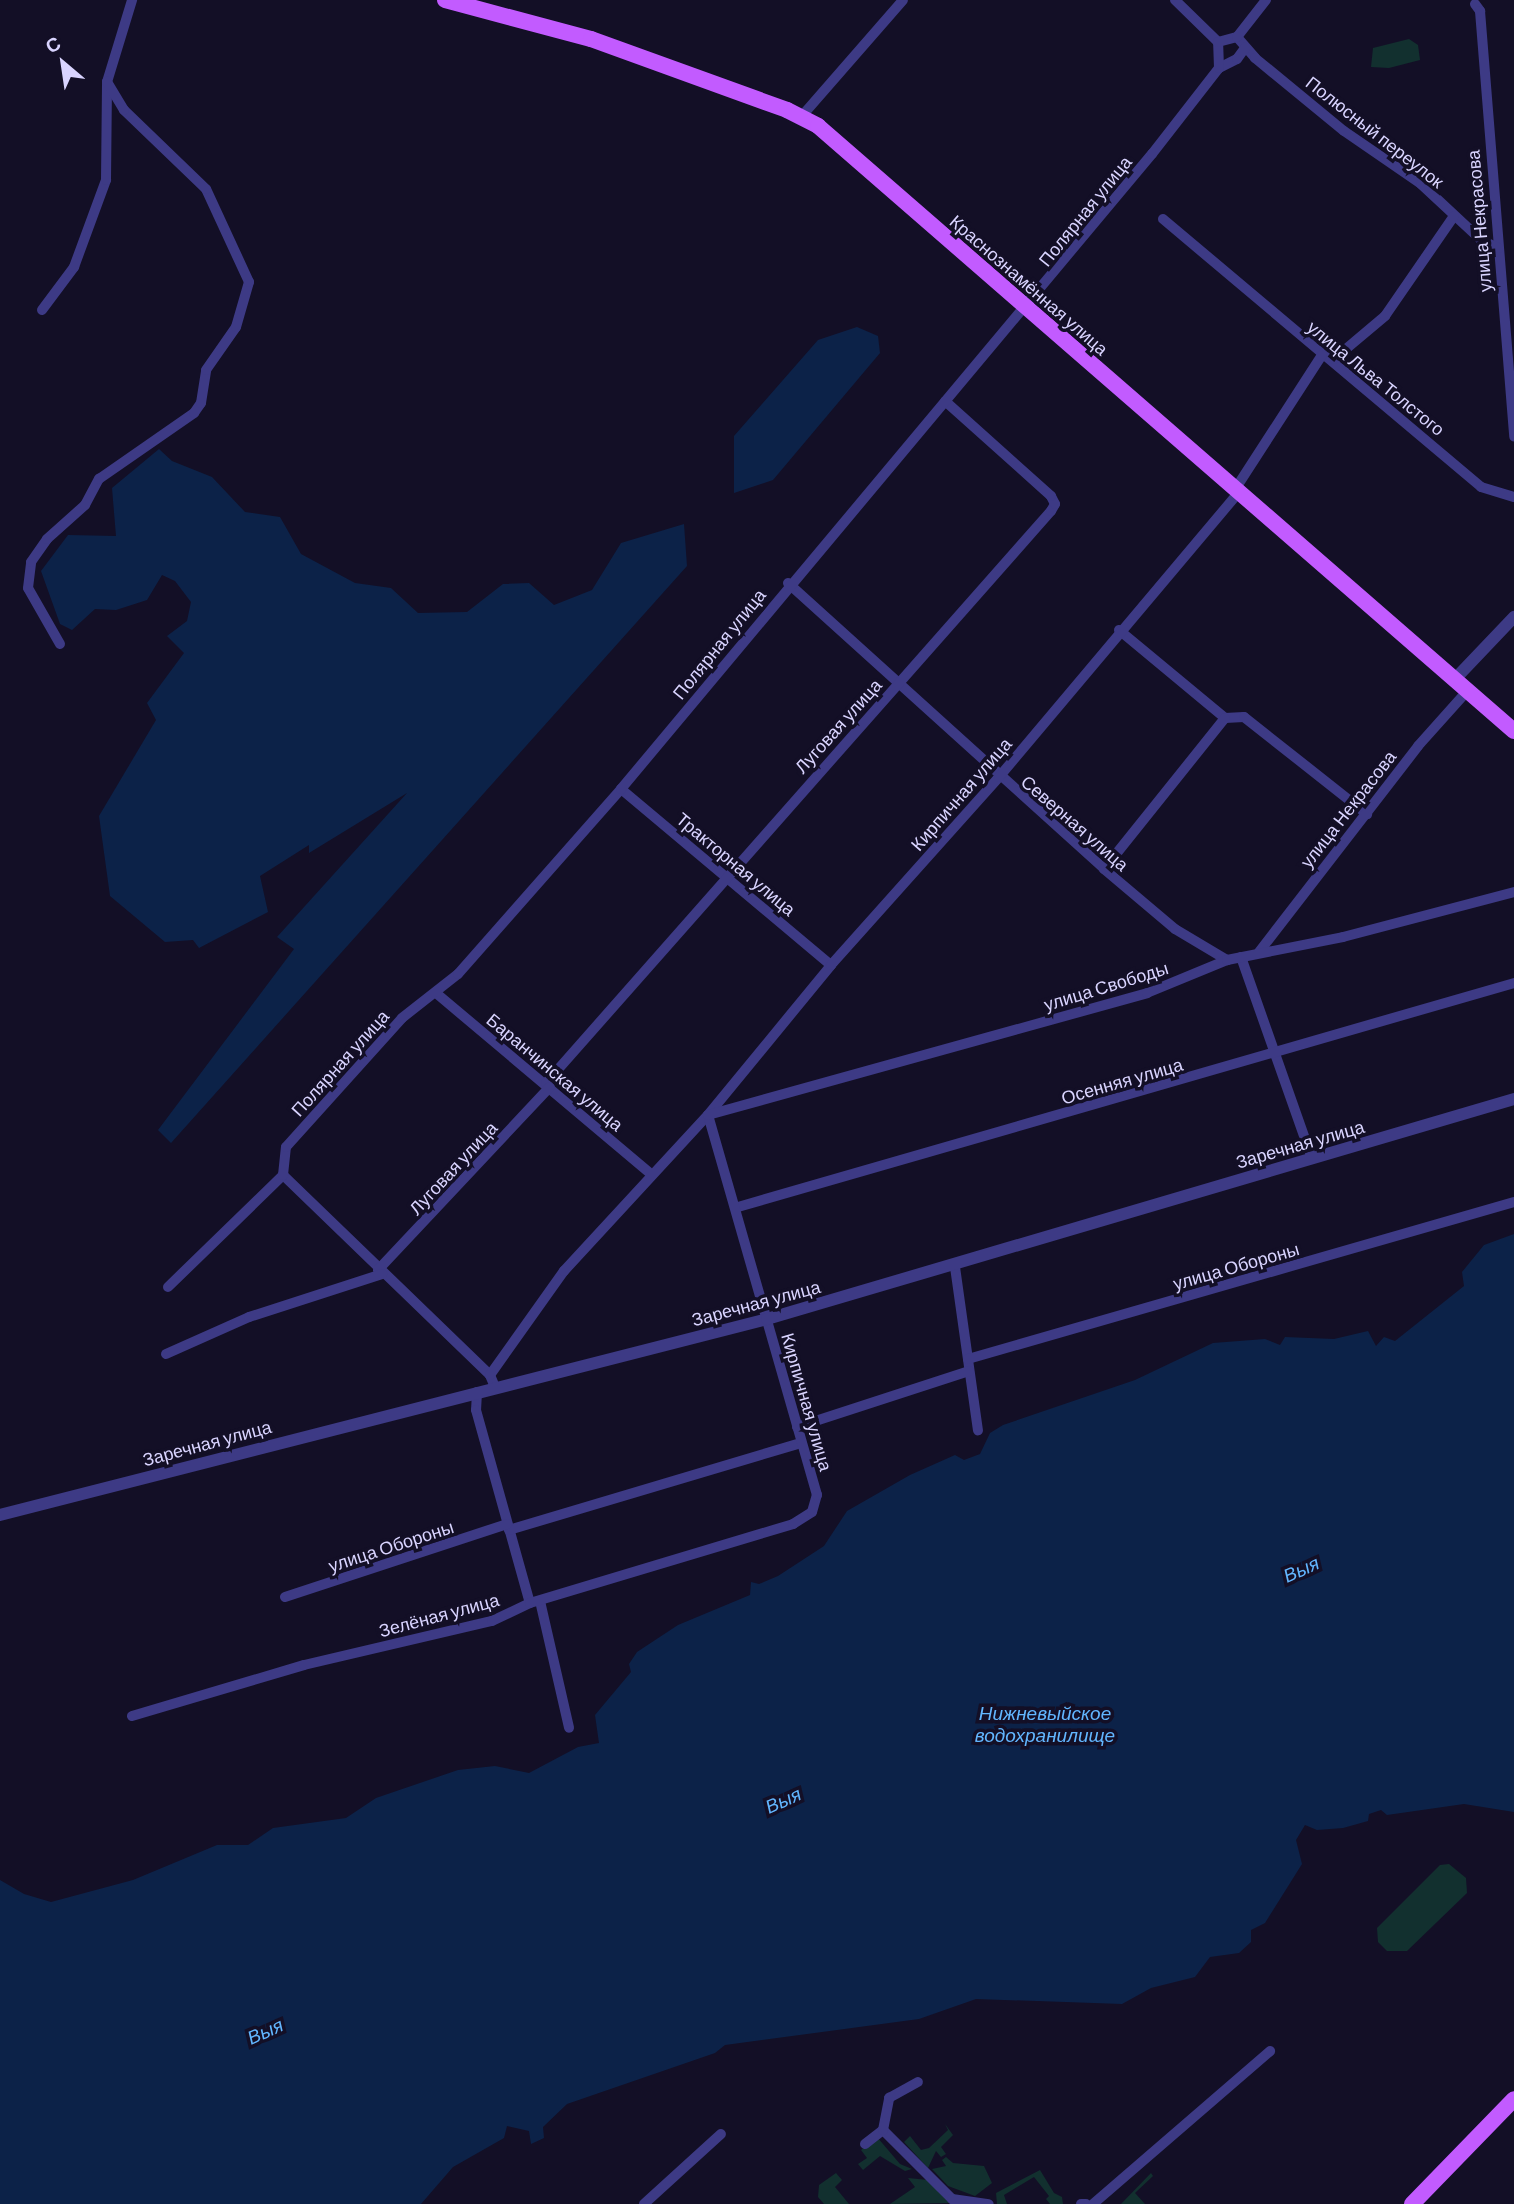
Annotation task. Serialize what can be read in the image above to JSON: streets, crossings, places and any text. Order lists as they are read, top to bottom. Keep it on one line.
{"streets":{"main road":["Краснознамённая улица"],"street":["Полюсный переулок","Полярная улица","улица Некрасова","улица Льва Толстого","Луговая улица","Кирпичная улица","Северная улица","Тракторная улица","улица Свободы","Баранчинская улица","Осенняя улица","Заречная улица","улица Обороны","Зелёная улица"]},"crossings":[["Полюсный переулок","Полярная улица"],["Полюсный переулок","улица Некрасова"],["Полярная улица","Краснознамённая улица"],["Полярная улица","Луговая улица"],["Полярная улица","Северная улица"],["Полярная улица","Тракторная улица"],["Полярная улица","Баранчинская улица"],["улица Некрасова","Краснознамённая улица"],["улица Некрасова","улица Свободы"],["Краснознамённая улица","Кирпичная улица"],["улица Льва Толстого","Кирпичная улица"],["Луговая улица","Северная улица"],["Луговая улица","Тракторная улица"],["Луговая улица","Баранчинская улица"],["Кирпичная улица","Северная улица"],["Кирпичная улица","Тракторная улица"],["Кирпичная улица","улица Свободы"],["Кирпичная улица","Баранчинская улица"],["Кирпичная улица","Осенняя улица"],["Кирпичная улица","Заречная улица"],["Кирпичная улица","улица Обороны"],["Кирпичная улица","Зелёная улица"],["Северная улица","улица Свободы"]],"water":["Выя","Нижневыйское водохранилище"],"north":"top left"}
